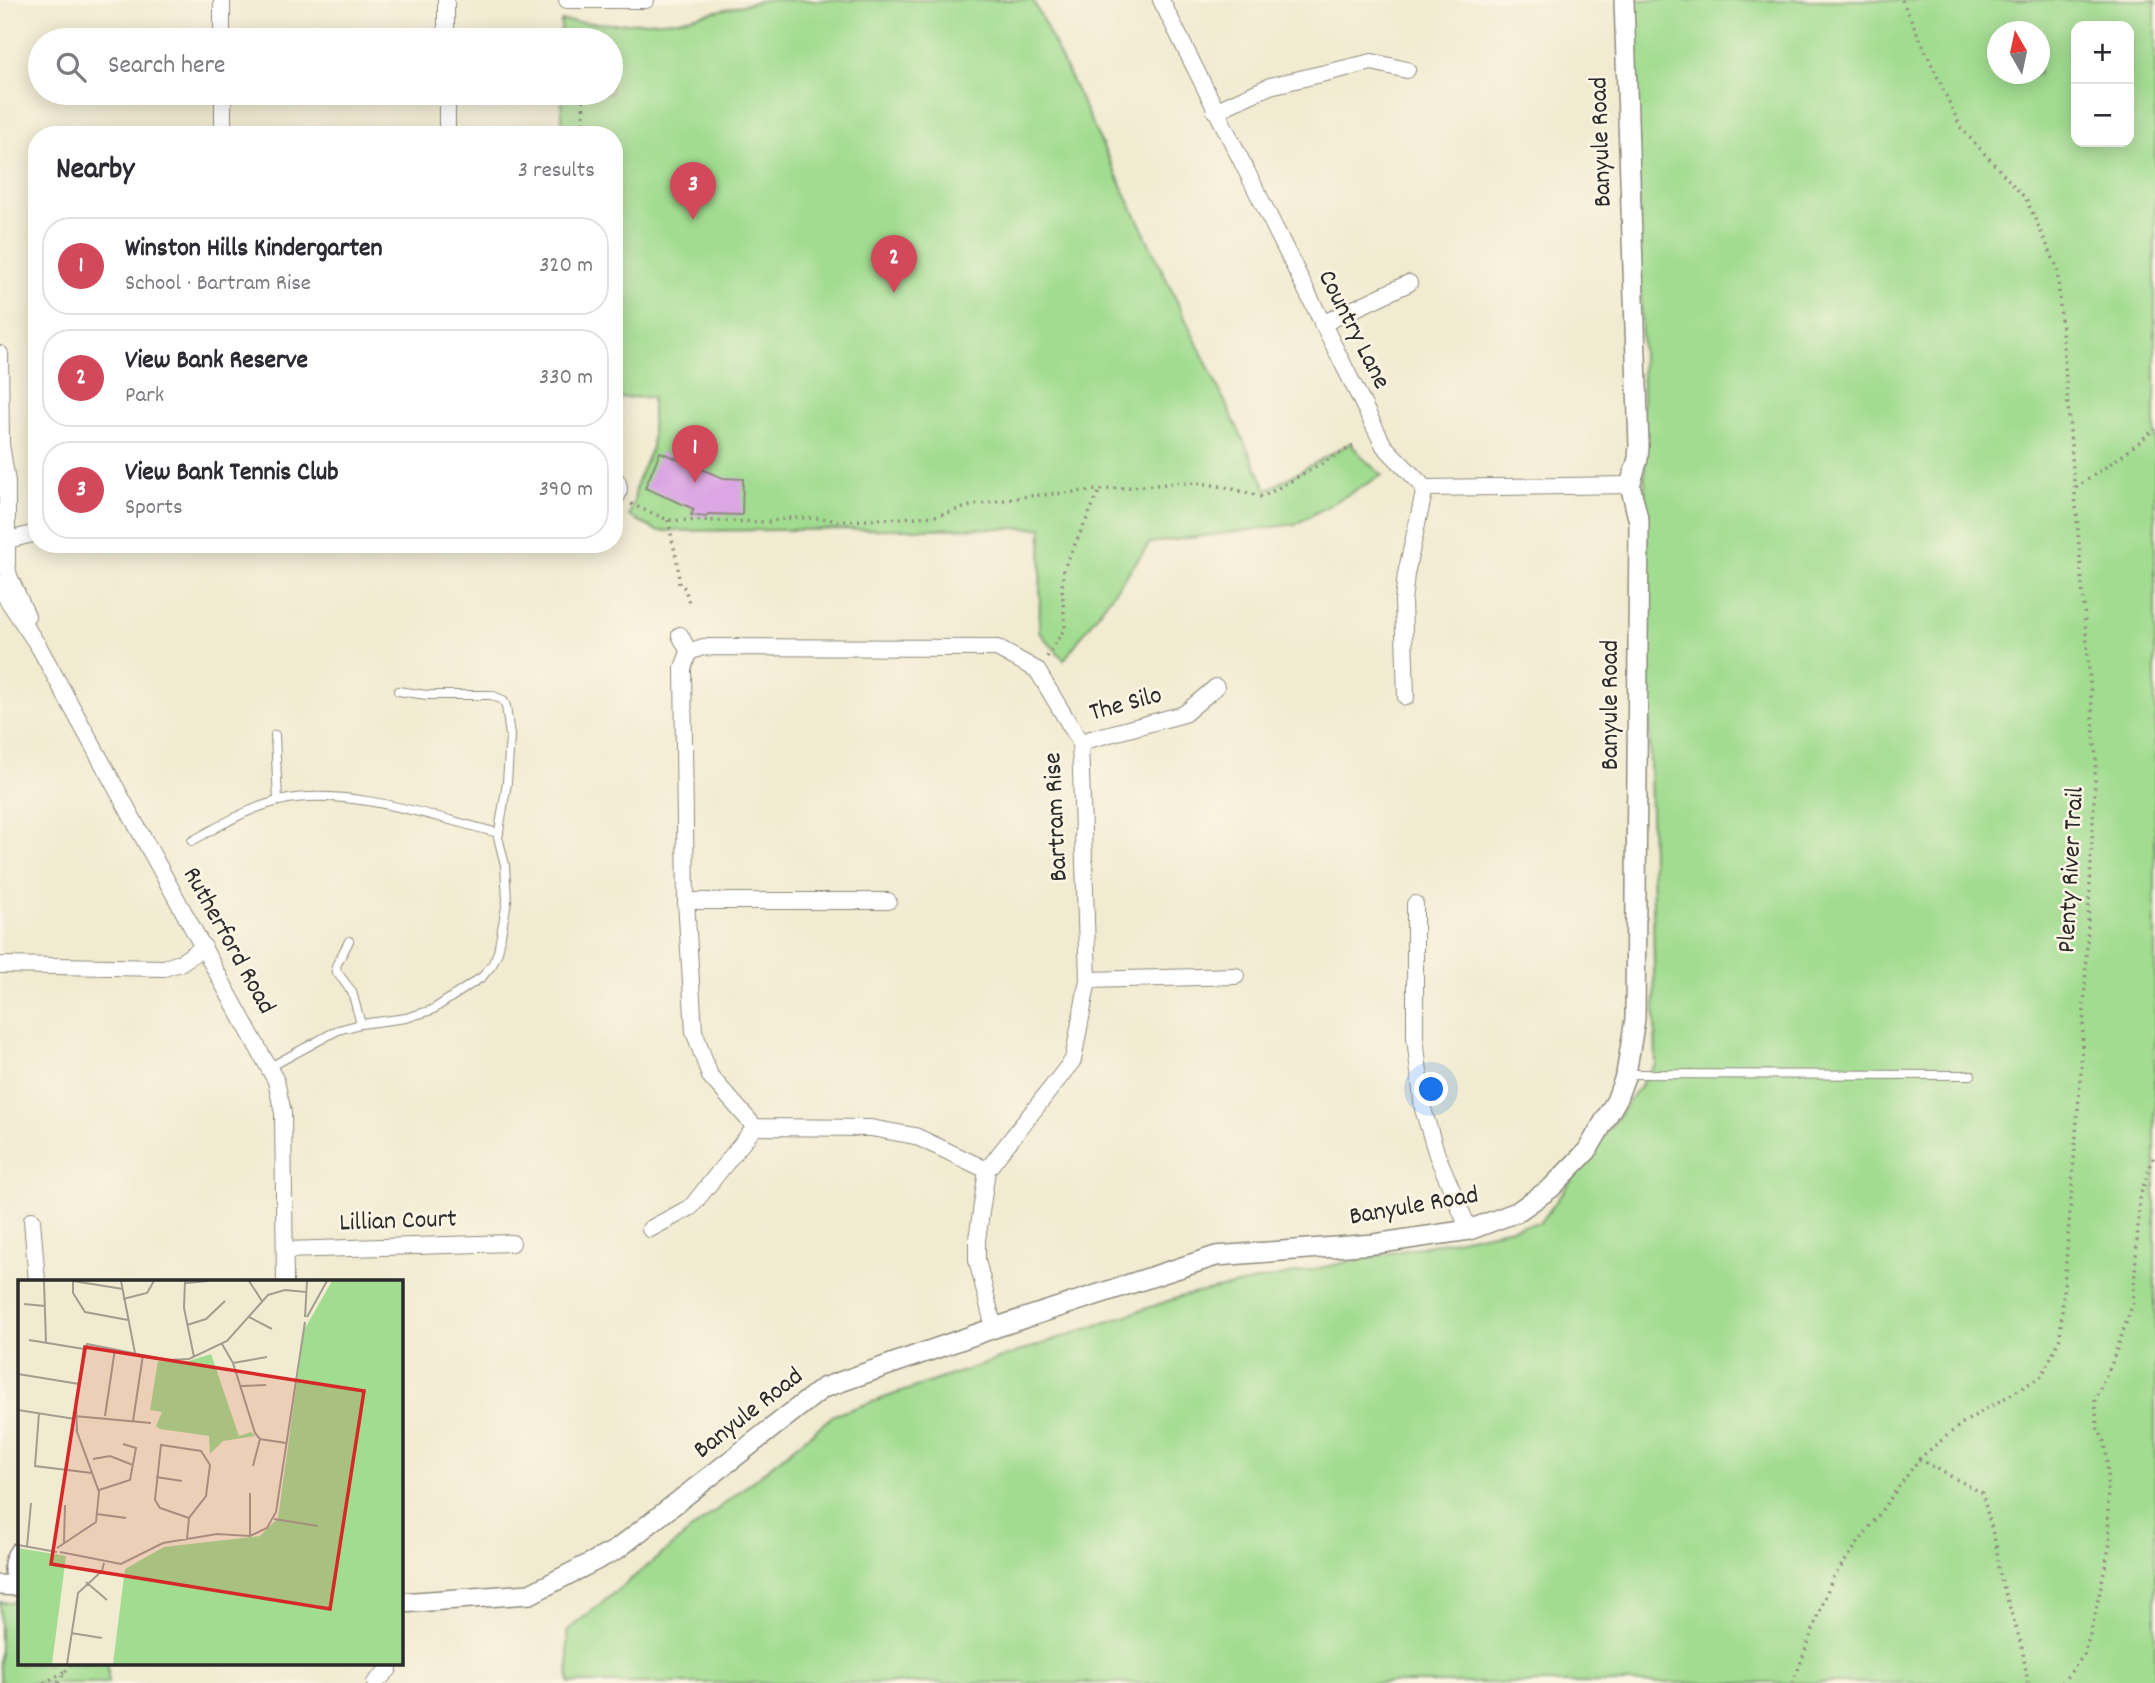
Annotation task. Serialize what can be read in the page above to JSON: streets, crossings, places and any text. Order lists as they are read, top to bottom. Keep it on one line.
{"streets":{"street":["Banyule Road","Country Lane","The Silo","Bartram Rise","Rutherford Road","Lillian Court"],"path":["Plenty River Trail"]},"crossings":[["Banyule Road","Bartram Rise"],["The Silo","Bartram Rise"],["Rutherford Road","Lillian Court"]],"north":"top","page":{"map_buttons":["+","−"],"search":"Search here","heading":["Nearby","3 results"],"pins":["3","2","1"],"list":[{"mark":"1","name":"Winston Hills Kindergarten","note":"School · Bartram Rise","value":"320 m"},{"mark":"2","name":"View Bank Reserve","note":"Park","value":"330 m"},{"mark":"3","name":"View Bank Tennis Club","note":"Sports","value":"390 m"}]}}
